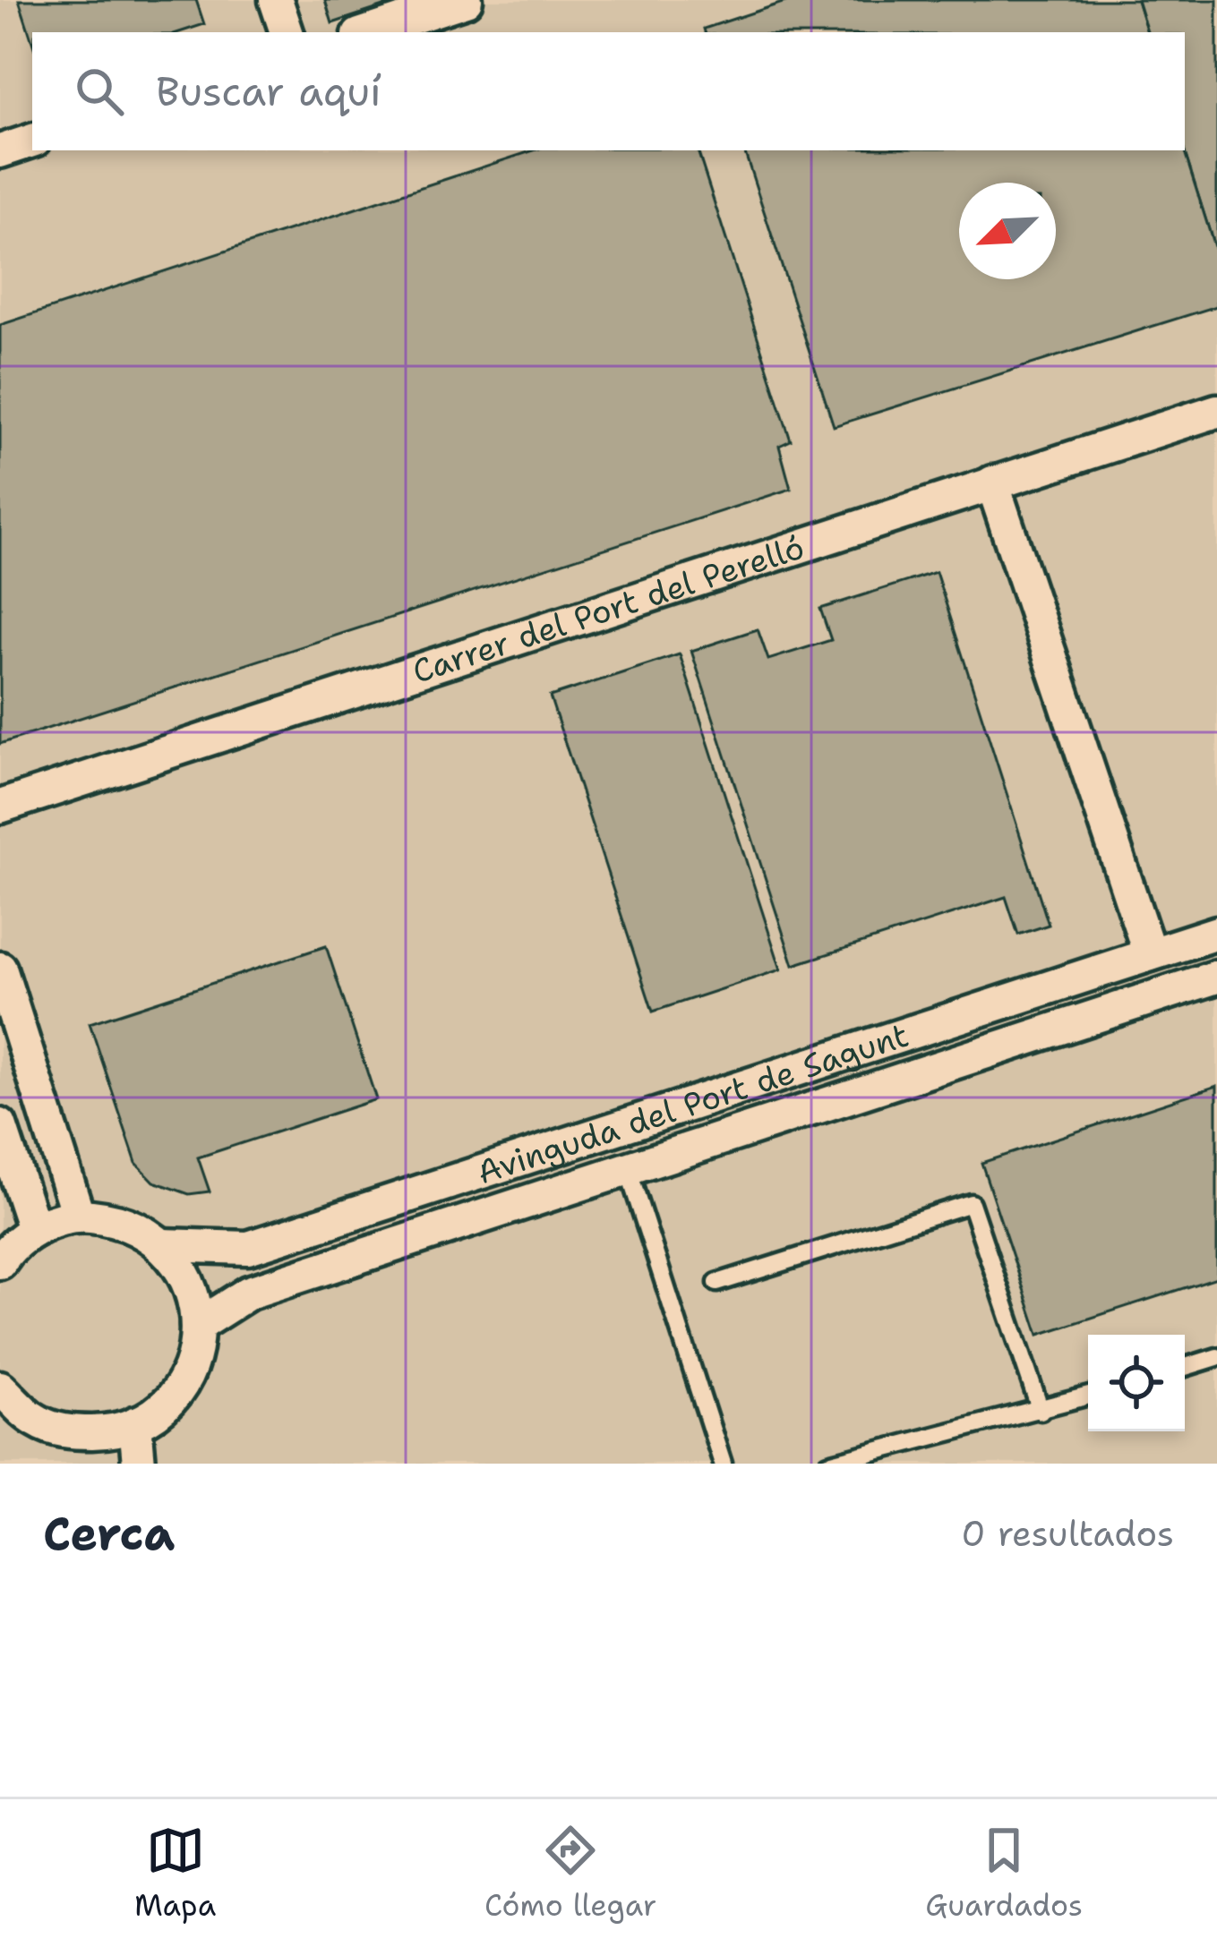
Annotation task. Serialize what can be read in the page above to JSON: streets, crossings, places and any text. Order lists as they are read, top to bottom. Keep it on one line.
{"streets":{"street":["Carrer del Port del Perelló","Avinguda del Port de Sagunt"]},"north":"bottom left","page":{"search":"Buscar aquí","heading":["Cerca","0 resultados"],"nav":["Mapa","Cómo llegar","Guardados"]}}
